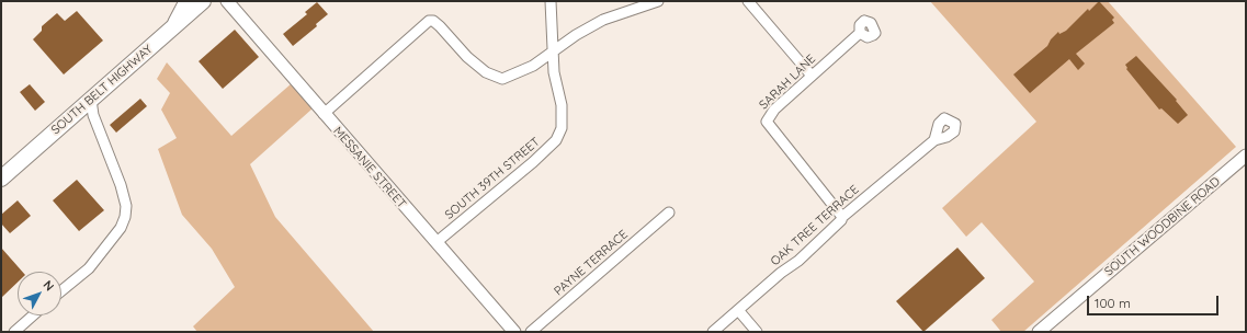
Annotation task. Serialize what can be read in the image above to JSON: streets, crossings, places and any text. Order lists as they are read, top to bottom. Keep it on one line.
{"streets":{"main road":["SOUTH BELT HIGHWAY"],"street":["SARAH LANE","MESSANIE STREET","SOUTH 39TH STREET","OAK TREE TERRACE","SOUTH WOODBINE ROAD","PAYNE TERRACE"]},"crossings":[["SARAH LANE","OAK TREE TERRACE"],["MESSANIE STREET","SOUTH 39TH STREET"]],"scale_bar":"100 m","north":"top right"}
